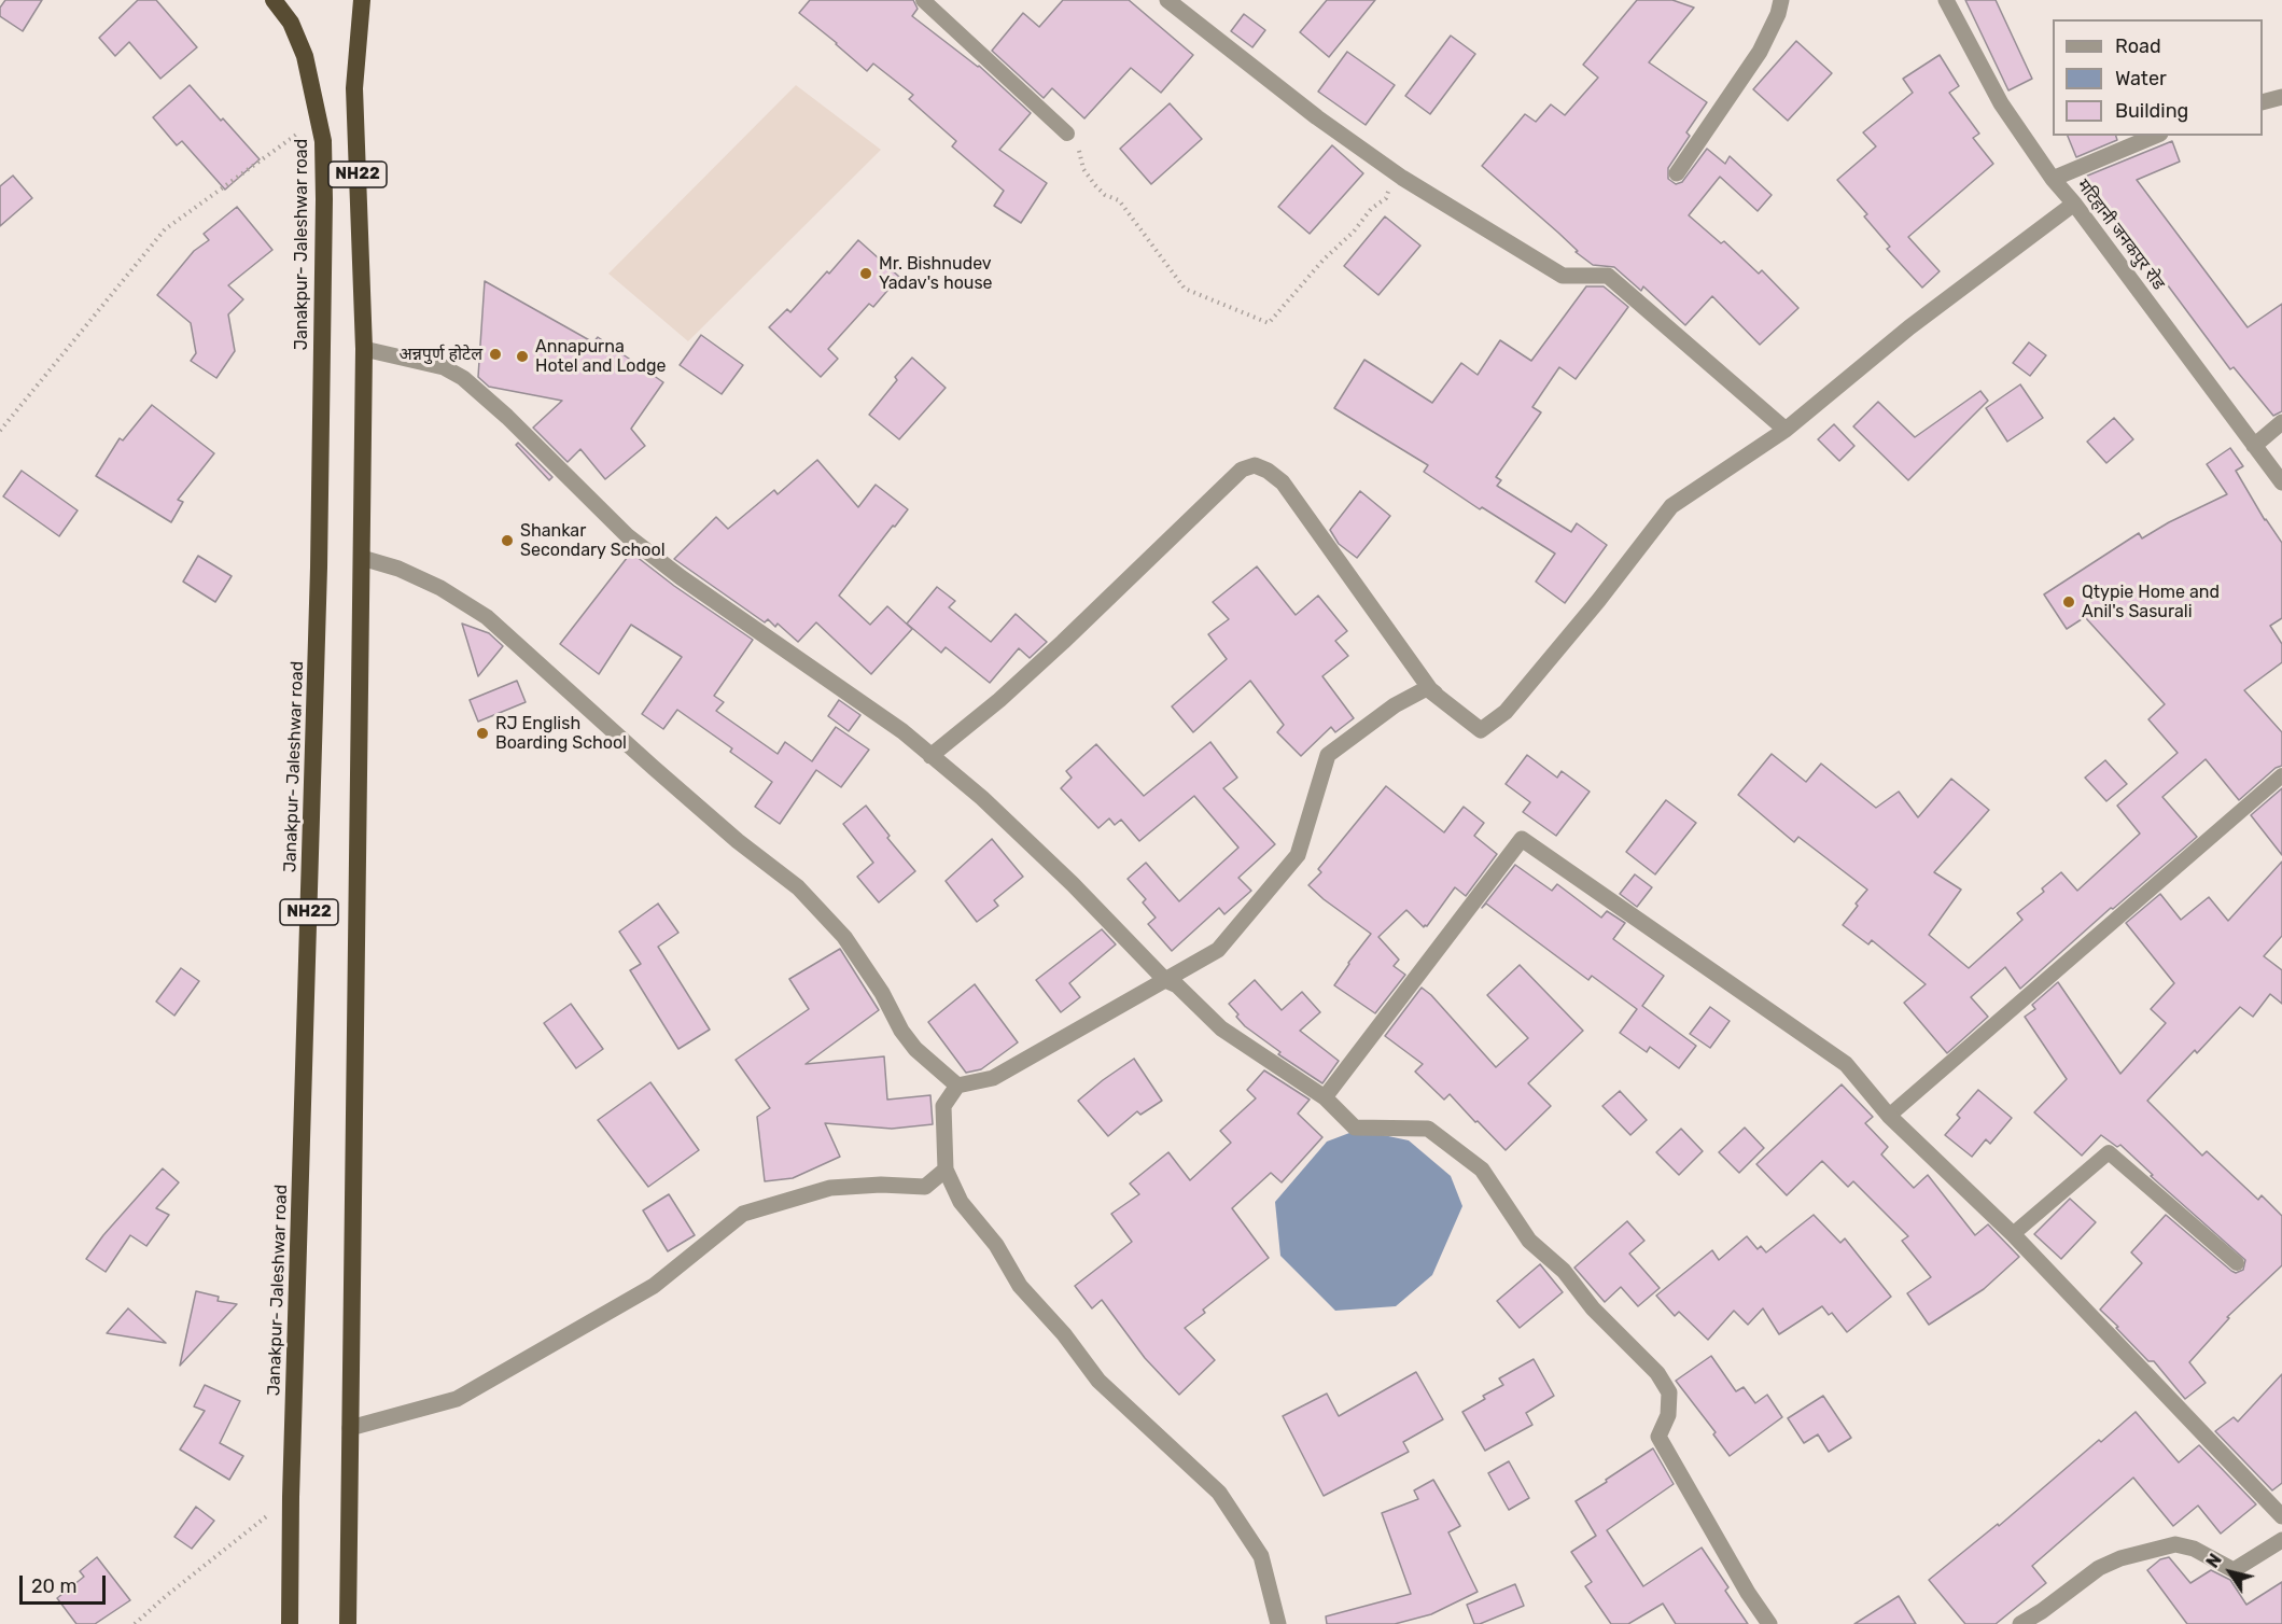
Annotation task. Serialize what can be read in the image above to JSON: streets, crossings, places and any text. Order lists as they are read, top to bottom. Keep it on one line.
{"streets":{"highway":["NH22","Janakpur- Jaleshwar road"],"street":["मटिहानी जनकपुर रोड"]},"places":["Mr. Bishnudev Yadav's house","अन्नपुर्ण होटेल","Annapurna Hotel and Lodge","Shankar Secondary School","Qtypie Home and Anil's Sasurali","RJ English Boarding School"],"legend":["Road","Water","Building"],"scale_bar":"20 m","north":"top left"}
